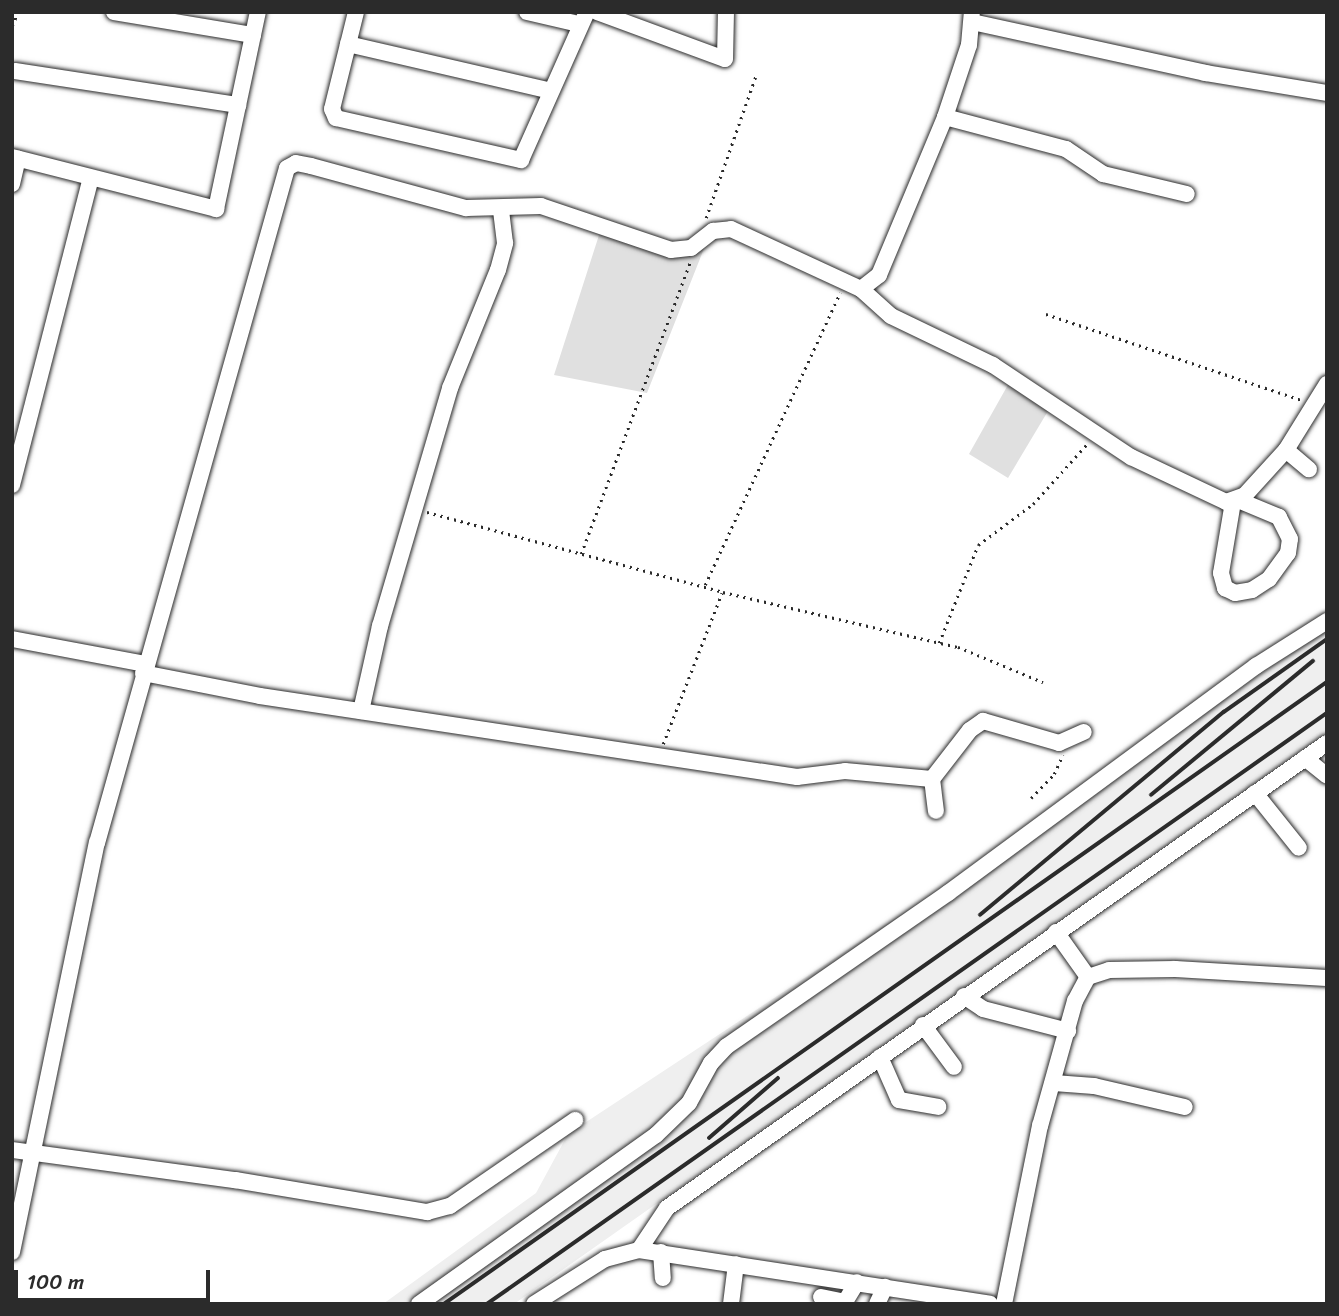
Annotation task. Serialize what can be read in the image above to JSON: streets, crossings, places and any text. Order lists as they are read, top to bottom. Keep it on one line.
{"scale_bar":"100 m"}
